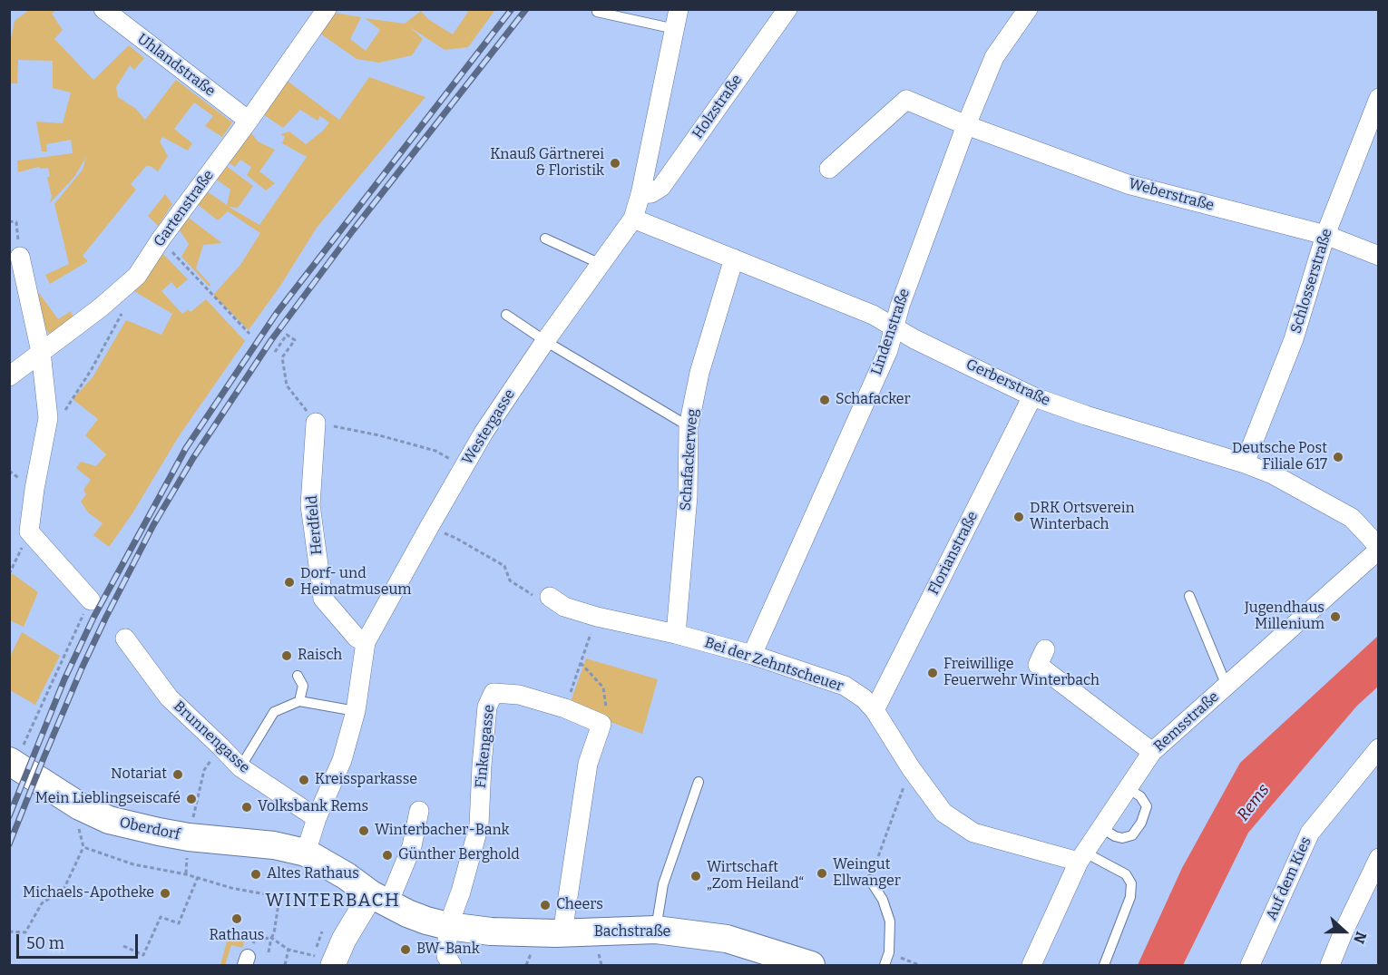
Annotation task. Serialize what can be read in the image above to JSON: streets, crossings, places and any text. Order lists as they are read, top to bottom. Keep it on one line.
{"streets":{"main road":["Oberdorf","Bachstraße"],"street":["Uhlandstraße","Holzstraße","Weberstraße","Gartenstraße","Schlosserstraße","Lindenstraße","Gerberstraße","Westergasse","Schafackerweg","Herdfeld","Florianstraße","Bei der Zehntscheuer","Remsstraße","Brunnengasse","Finkengasse","Auf dem Kies"]},"crossings":[["Uhlandstraße","Gartenstraße"],["Holzstraße","Westergasse"],["Weberstraße","Schlosserstraße"],["Weberstraße","Lindenstraße"],["Schlosserstraße","Gerberstraße"],["Lindenstraße","Gerberstraße"],["Lindenstraße","Bei der Zehntscheuer"],["Gerberstraße","Westergasse"],["Gerberstraße","Schafackerweg"],["Gerberstraße","Florianstraße"],["Gerberstraße","Remsstraße"],["Westergasse","Herdfeld"],["Westergasse","Brunnengasse"],["Westergasse","Oberdorf"],["Schafackerweg","Bei der Zehntscheuer"],["Florianstraße","Bei der Zehntscheuer"],["Bei der Zehntscheuer","Remsstraße"],["Finkengasse","Bachstraße"],["Oberdorf","Bachstraße"]],"districts":["WINTERBACH"],"water":["Rems"],"places":["Knauß Gärtnerei & Floristik","Schafacker","Deutsche Post Filiale 617","DRK Ortsverein Winterbach","Dorf- und Heimatmuseum","Jugendhaus Millenium","Raisch","Freiwillige Feuerwehr Winterbach","Notariat","Kreissparkasse","Mein Lieblingseiscafé","Volksbank Rems","Winterbacher-Bank","Günther Berghold","Weingut Ellwanger","Altes Rathaus","Wirtschaft „Zom Heiland“","Michaels-Apotheke","Cheers","Rathaus","BW-Bank"],"scale_bar":"50 m","north":"right"}
